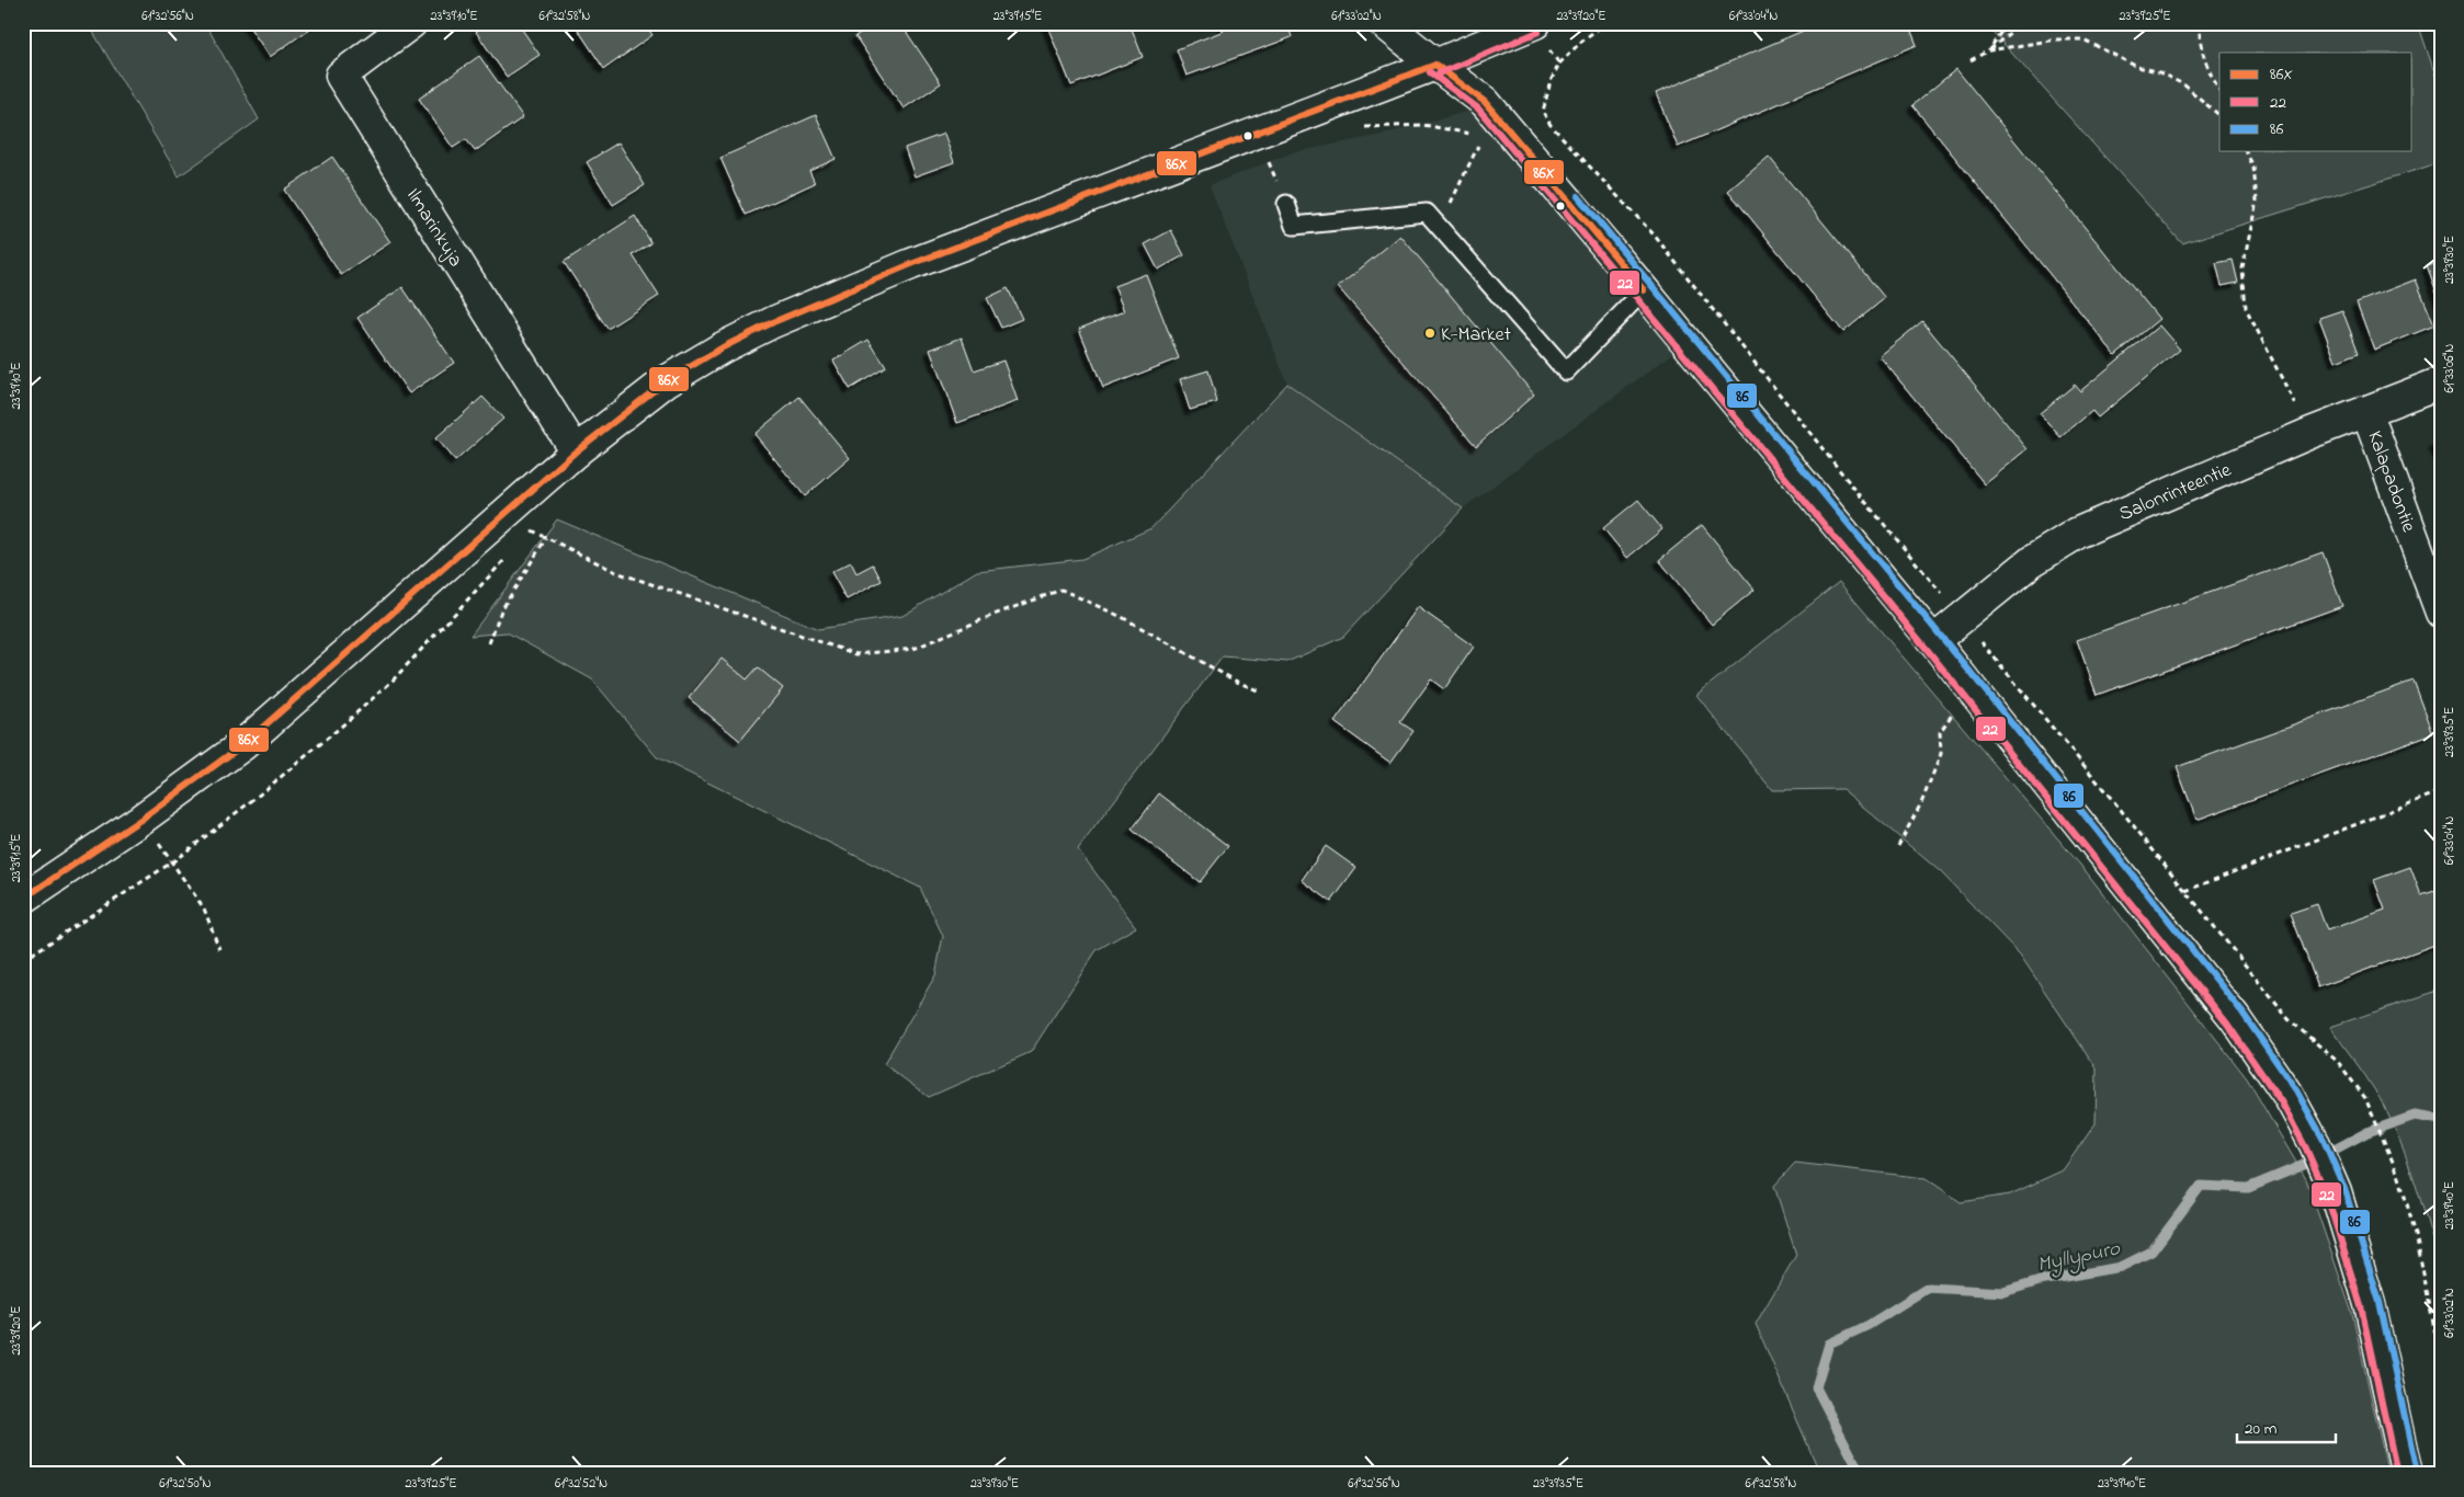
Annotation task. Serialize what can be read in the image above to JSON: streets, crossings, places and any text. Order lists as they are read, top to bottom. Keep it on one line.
{"streets":{"main road":["Ilmarinkuja","Kalapadontie","Salonrinteentie"]},"crossings":[["Kalapadontie","Salonrinteentie"]],"water":["Myllypuro"],"places":["K-Market"],"lines":["transit line 22","transit line 86X","transit line 86"],"legend":["86X","22","86"],"scale_bar":"20 m","coordinates":["61°32'56\"N","23°39'10\"E","61°32'58\"N","23°39'15\"E","61°33'02\"N","23°39'20\"E","61°33'04\"N","23°39'25\"E","23°39'30\"E","61°33'06\"N","23°39'35\"E","23°39'40\"E","61°32'50\"N","61°32'52\"N"]}
